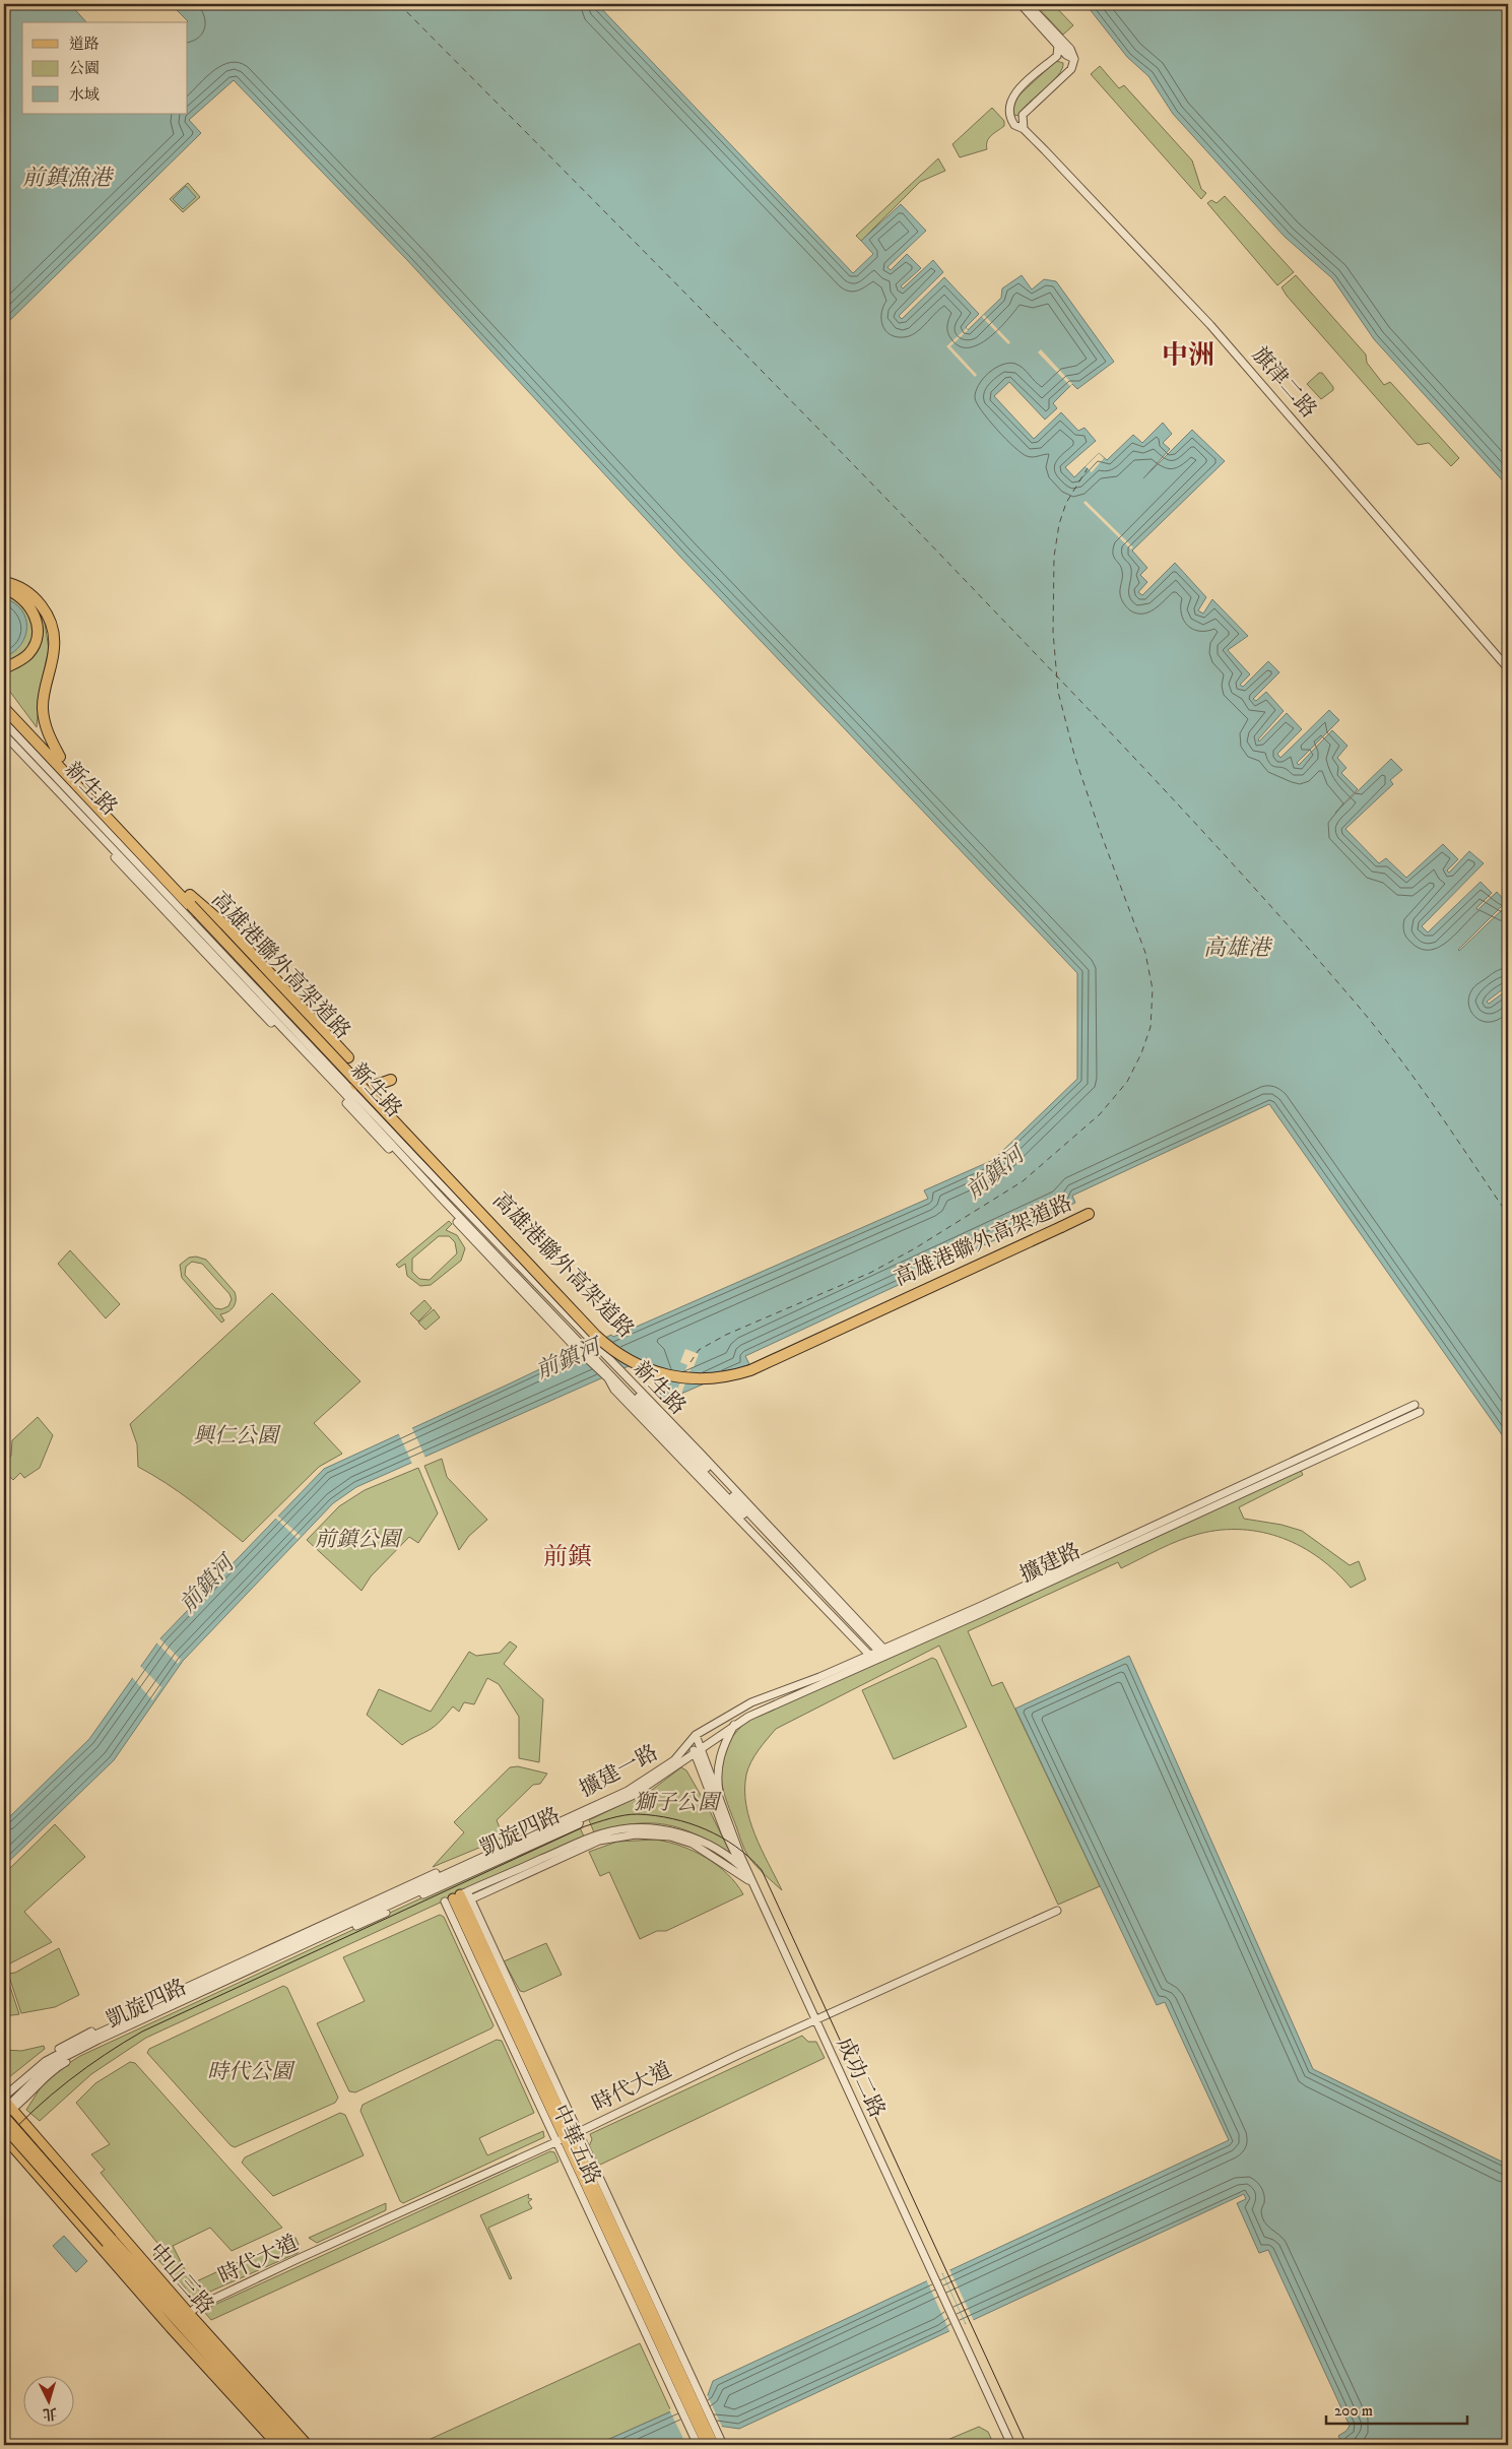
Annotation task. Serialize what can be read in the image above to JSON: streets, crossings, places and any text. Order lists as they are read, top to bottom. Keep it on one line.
{"streets":{"highway":["高雄港聯外高架道路"],"main road":["中華五路","中山三路"],"street":["旗津二路","新生路","擴建路","擴建一路","凱旋四路","成功二路","時代大道"]},"crossings":[["新生路","擴建路"],["擴建路","擴建一路"],["擴建路","成功二路"],["擴建一路","凱旋四路"],["擴建一路","成功二路"],["凱旋四路","成功二路"],["凱旋四路","中華五路"],["凱旋四路","中山三路"],["成功二路","時代大道"],["時代大道","中華五路"],["時代大道","中山三路"]],"districts":["中洲","前鎮"],"water":["前鎮漁港","高雄港","前鎮河"],"parks":["興仁公園","前鎮公園","獅子公園","時代公園"],"legend":["道路","公園","水域"],"scale_bar":"200 m","north":"bottom"}
